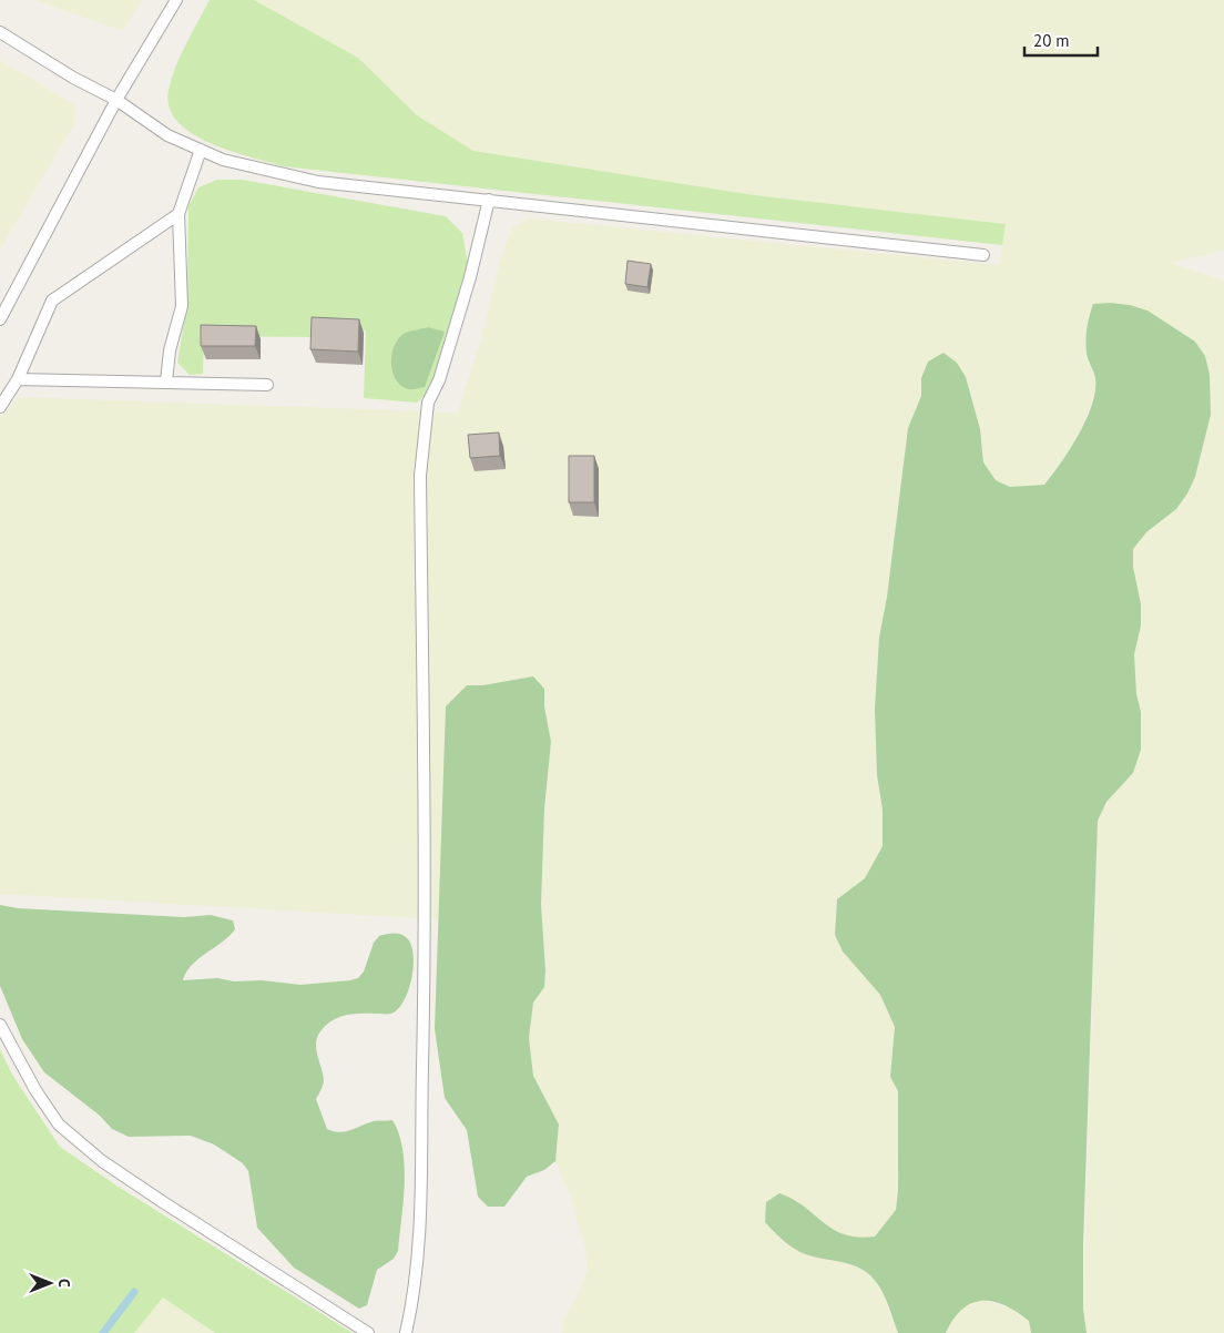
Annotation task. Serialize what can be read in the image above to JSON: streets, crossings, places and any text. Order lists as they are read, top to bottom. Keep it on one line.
{"scale_bar":"20 m","north":"right"}
